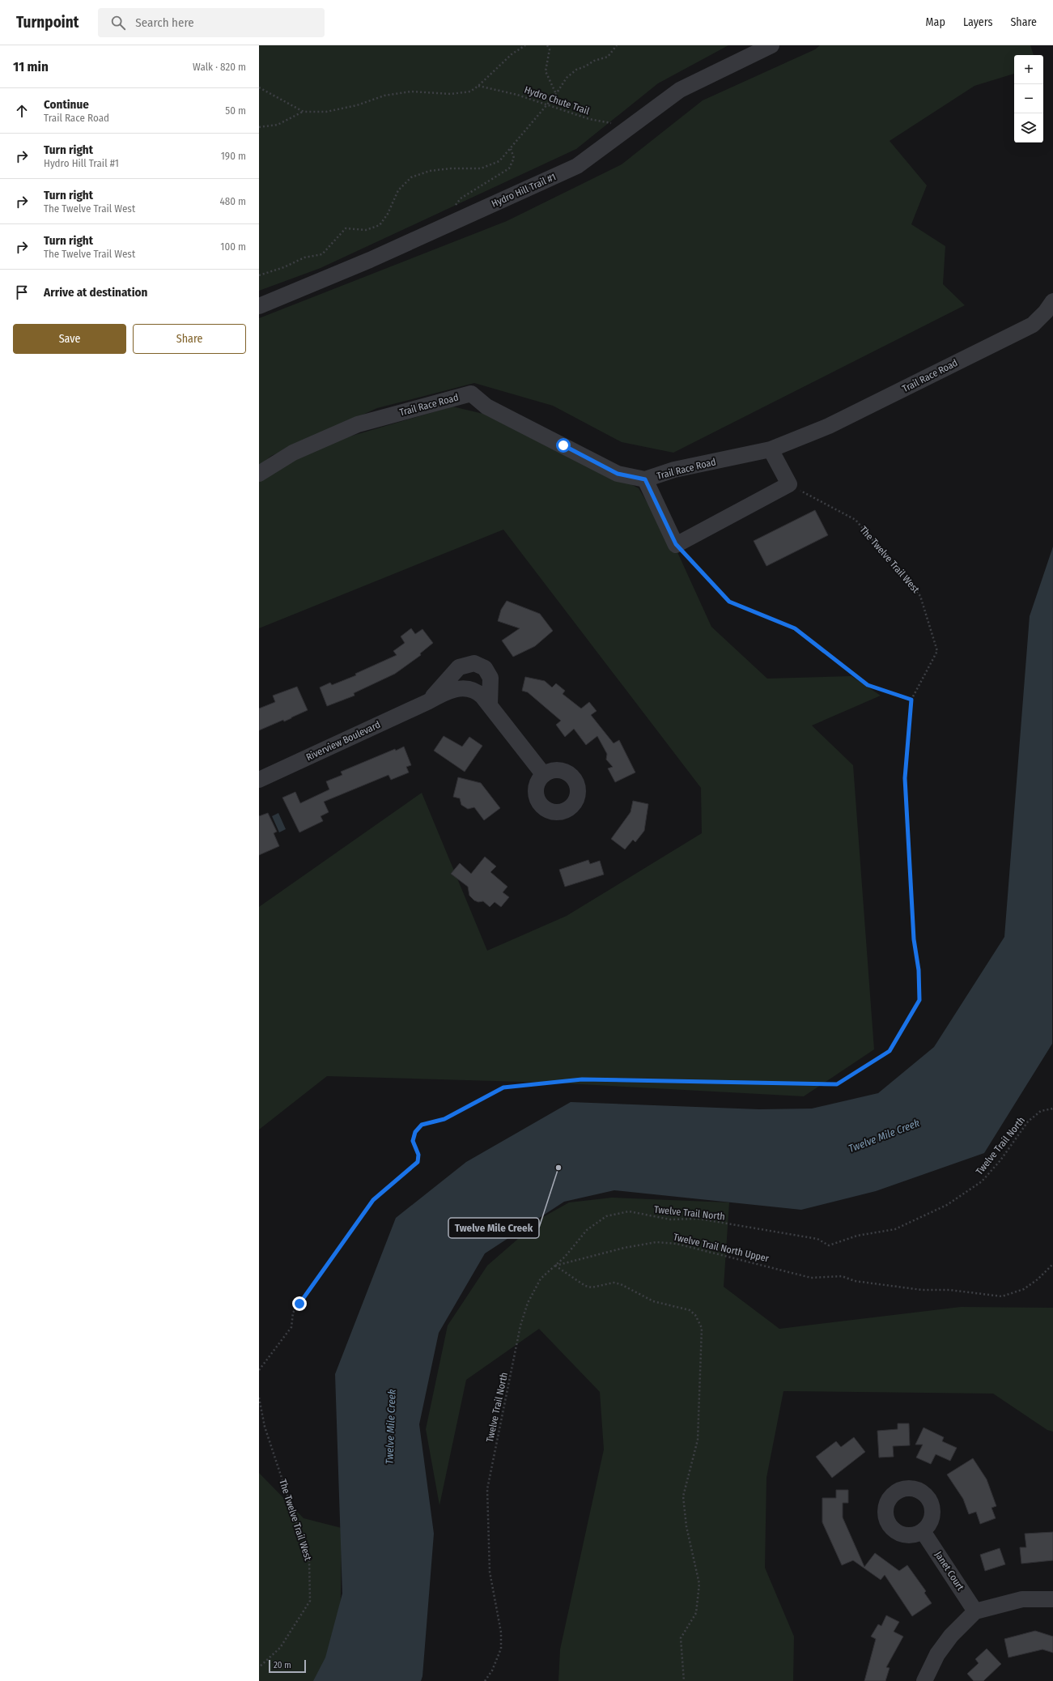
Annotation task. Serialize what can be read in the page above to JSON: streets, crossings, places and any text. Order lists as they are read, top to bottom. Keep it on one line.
{"streets":{"street":["Hydro Hill Trail #1","Trail Race Road","Riverview Boulevard","Janet Court"],"path":["Hydro Chute Trail","The Twelve Trail West","Twelve Trail North","Twelve Trail North Upper"]},"crossings":[["Hydro Chute Trail","Hydro Hill Trail #1"],["Twelve Trail North","Twelve Trail North Upper"]],"water":["Twelve Mile Creek"],"places":["Twelve Mile Creek"],"scale_bar":"20 m","page":{"header":"Turnpoint","search":"Search here","nav":["Map","Layers","Share"],"heading":["11 min","Walk · 820 m"],"map_buttons":["+","−"],"list":[["Continue","Trail Race Road","50 m"],["Turn right","Hydro Hill Trail #1","190 m"],["Turn right","The Twelve Trail West","480 m"],["Turn right","The Twelve Trail West","100 m"],"Arrive at destination"],"buttons":["Save","Share"],"scale":"20 m"}}
